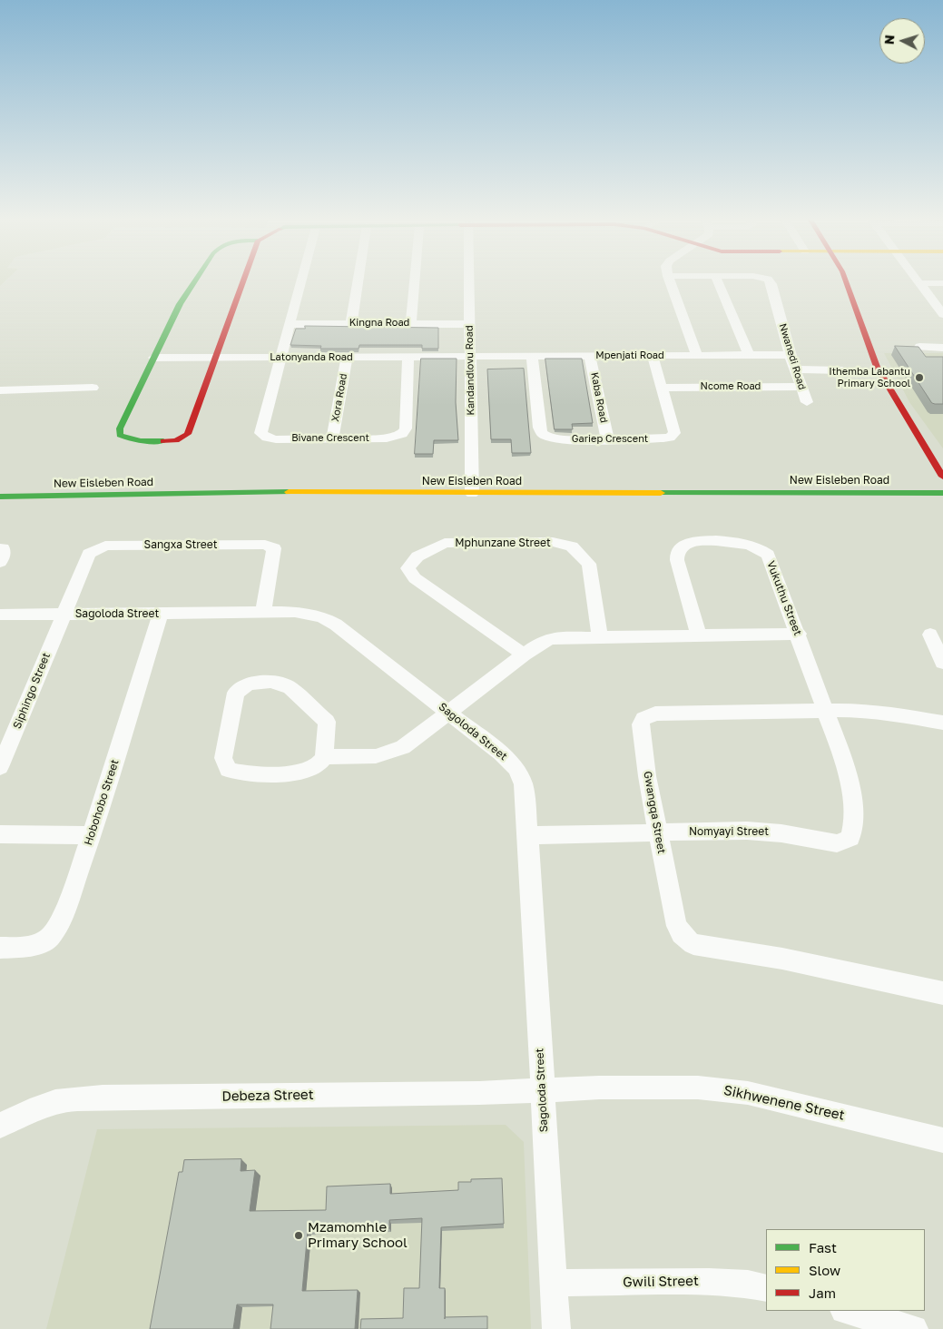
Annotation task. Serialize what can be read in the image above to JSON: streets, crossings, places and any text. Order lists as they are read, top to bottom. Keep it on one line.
{"streets":{"street":["Kingna Road","Mpenjati Road","Nwanedi Road","Latonyanda Road","Kandandlovu Road","Ncome Road","Xora Road","Kaba Road","Bivane Crescent","Gariep Crescent","New Eisleben Road","Mphunzane Street","Sangxa Street","Vukuthu Street","Sagoloda Street","Siphingo Street","Hobohobo Street","Gwangqa Street","Nomyayi Street","Debeza Street","Sikhwenene Street","Gwili Street"]},"crossings":[["Kingna Road","Kandandlovu Road"],["Mpenjati Road","Nwanedi Road"],["Mpenjati Road","Latonyanda Road"],["Mpenjati Road","Kandandlovu Road"],["Mpenjati Road","Kaba Road"],["Mpenjati Road","Gariep Crescent"],["Nwanedi Road","Ncome Road"],["Latonyanda Road","Kandandlovu Road"],["Latonyanda Road","Xora Road"],["Latonyanda Road","Bivane Crescent"],["Kandandlovu Road","New Eisleben Road"],["Ncome Road","Gariep Crescent"],["Xora Road","Bivane Crescent"],["Kaba Road","Gariep Crescent"],["Sangxa Street","Sagoloda Street"],["Sangxa Street","Siphingo Street"],["Vukuthu Street","Gwangqa Street"],["Vukuthu Street","Nomyayi Street"],["Sagoloda Street","Siphingo Street"],["Sagoloda Street","Hobohobo Street"],["Sagoloda Street","Nomyayi Street"],["Sagoloda Street","Debeza Street"],["Sagoloda Street","Sikhwenene Street"],["Sagoloda Street","Gwili Street"],["Gwangqa Street","Nomyayi Street"],["Debeza Street","Sikhwenene Street"]],"places":["Ithemba Labantu Primary School","Mzamomhle Primary School"],"legend":["Fast","Slow","Jam"],"north":"left"}
